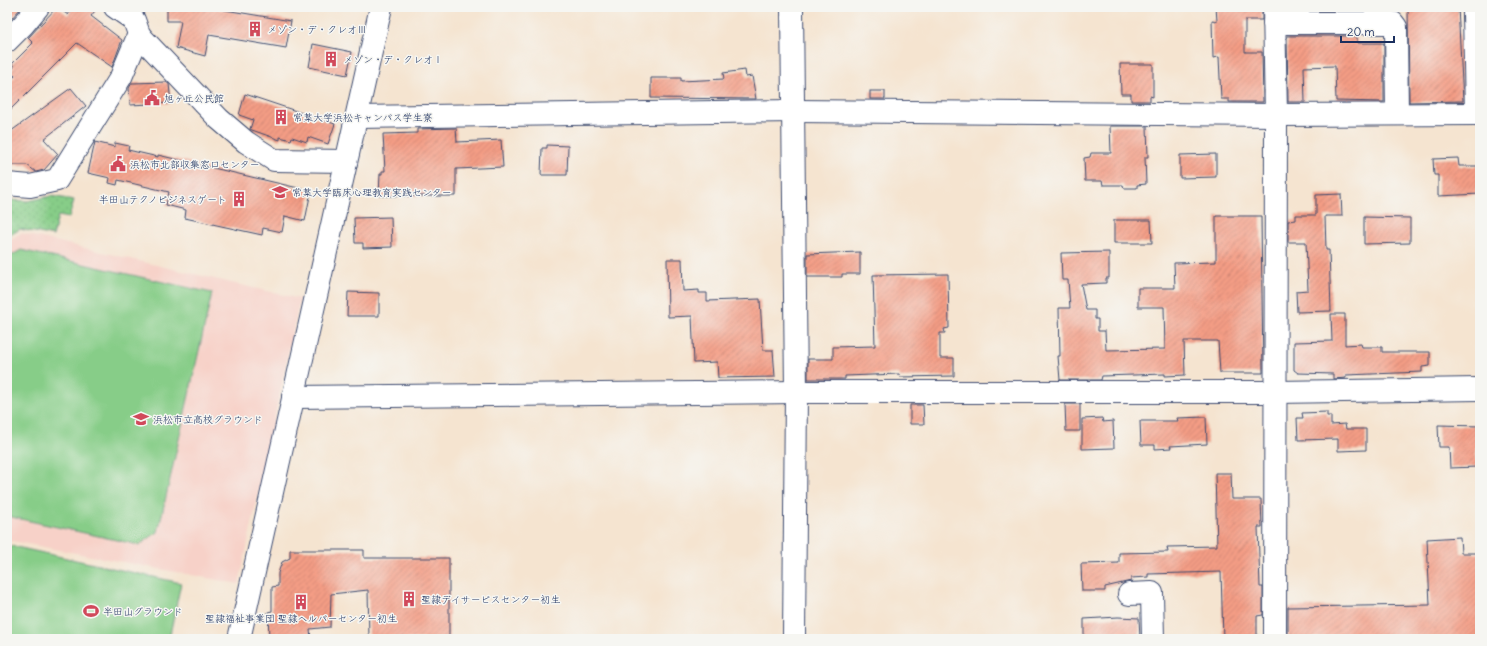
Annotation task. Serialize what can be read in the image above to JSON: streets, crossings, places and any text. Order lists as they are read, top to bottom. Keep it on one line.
{"places":{"building":["メゾン・デ・クレオⅢ","メゾン・デ・クレオⅠ","常葉大学浜松キャンパス学生寮","半田山テクノビジネスゲート","聖隷デイサービスセンター初生","聖隷福祉事業団 聖隷ヘルパーセンター初生"],"public building":["旭ヶ丘公民館","浜松市北部収集窓口センター"],"school or university":["常葉大学臨床心理教育実践センター","浜松市立高校グラウンド"],"sports":["半田山グラウンド"]},"scale_bar":"20 m"}
